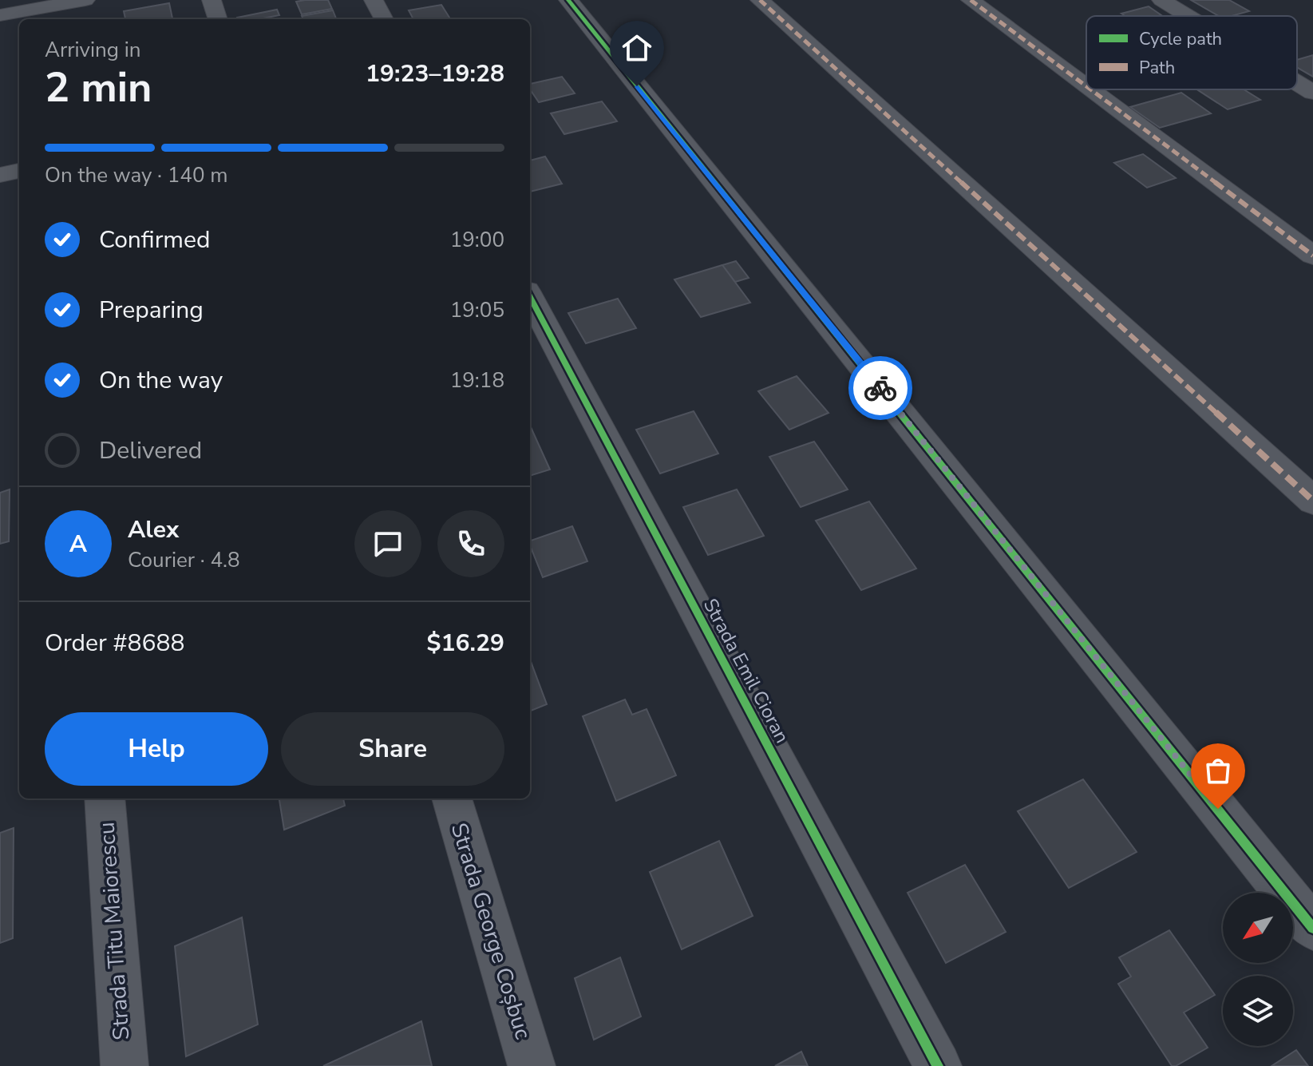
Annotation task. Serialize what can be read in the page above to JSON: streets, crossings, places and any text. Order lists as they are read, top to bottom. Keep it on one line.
{"streets":{"street":["Strada Emil Cioran","Strada Titu Maiorescu","Strada George Coșbuc"]},"legend":["Cycle path","Path"],"north":"bottom left","page":{"heading":["2 min","Arriving in","19:23–19:28"],"panel":["Alex","Courier · 4.8","Order #8688","$16.29"],"bar":"On the way · 140 m","list":[["Confirmed","19:00"],["Preparing","19:05"],["On the way","19:18"],"Delivered"],"round":"A","buttons":["Help","Share"]}}
